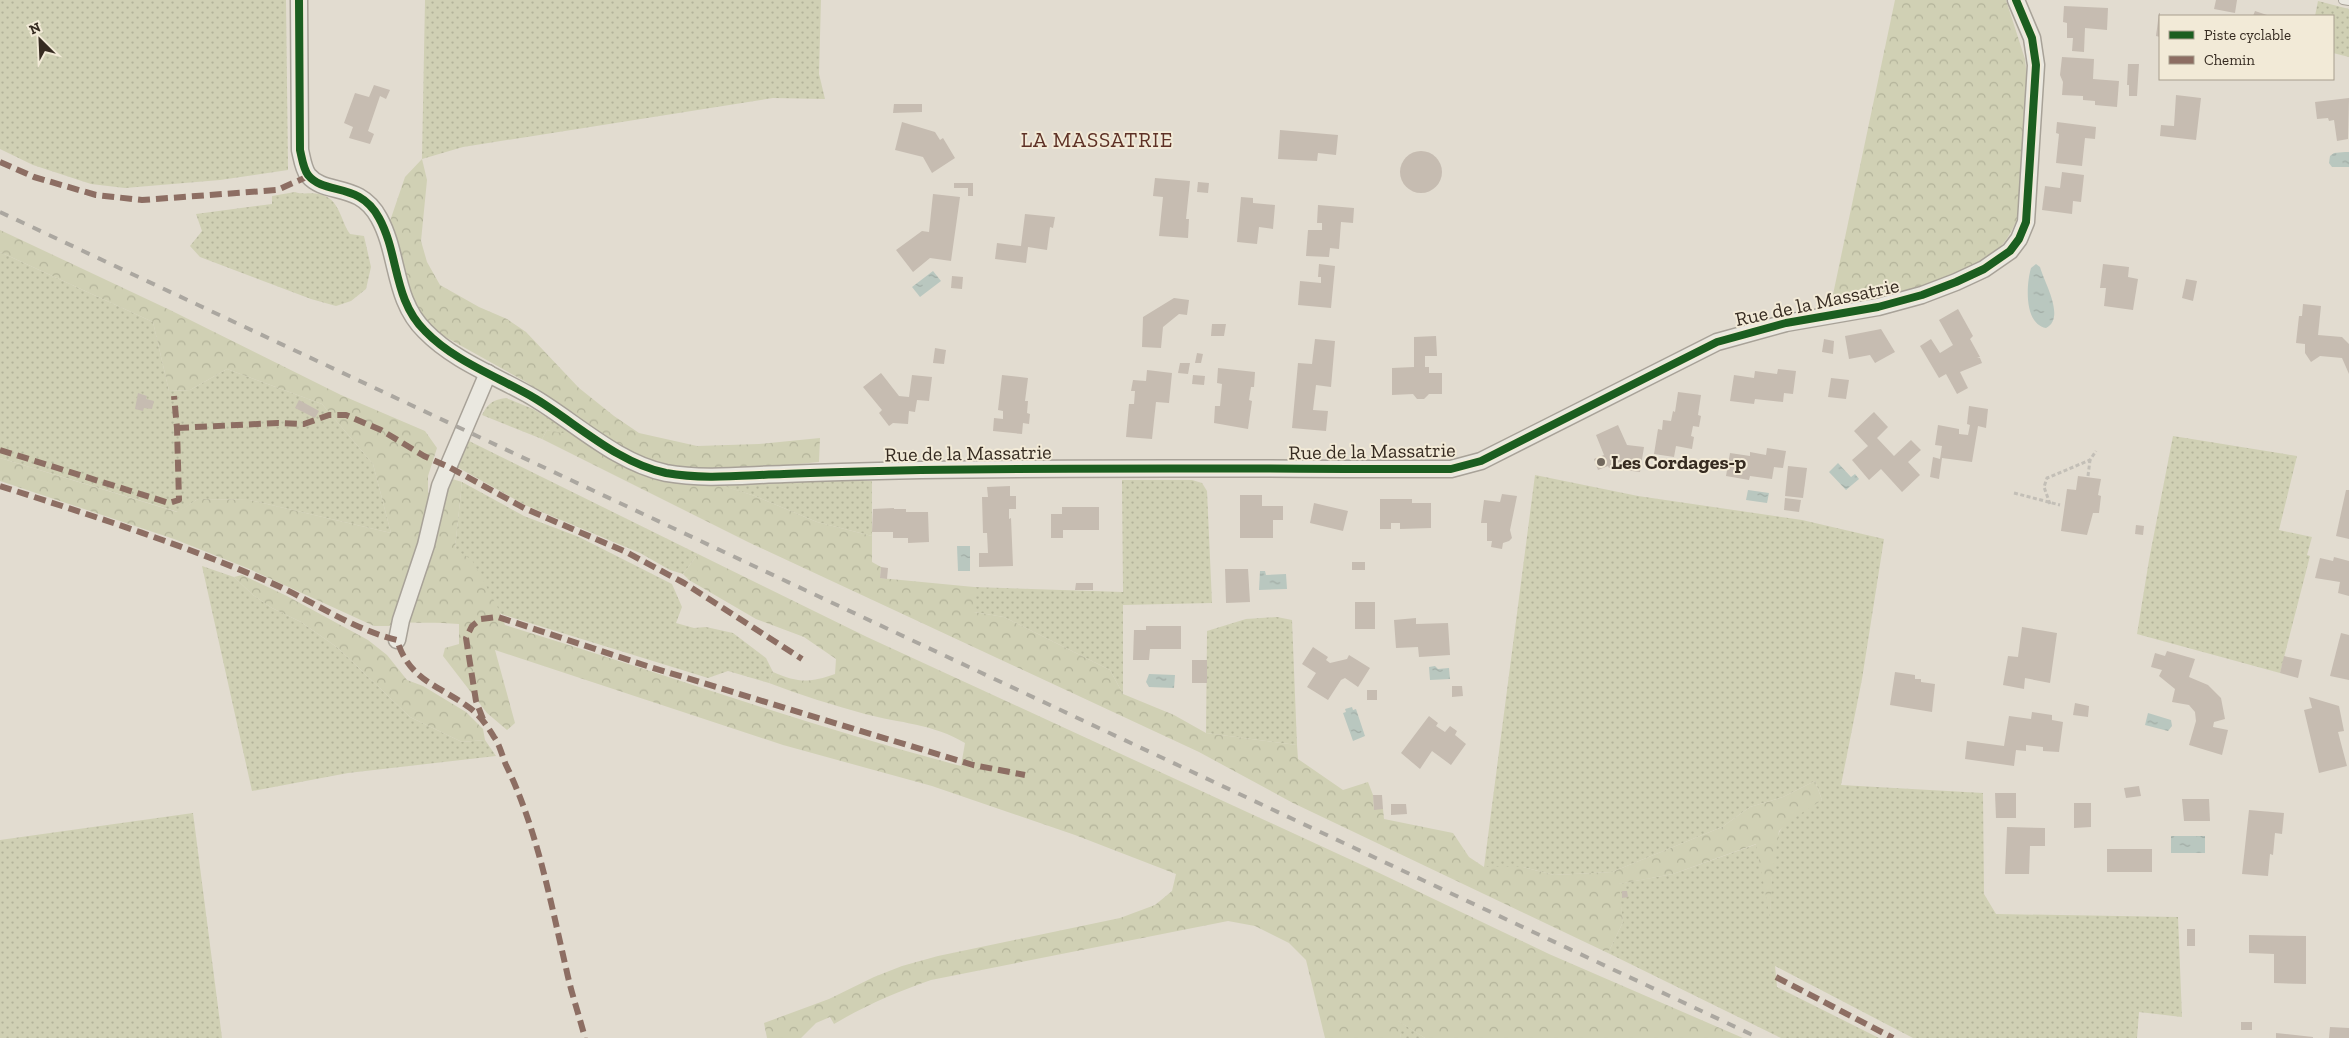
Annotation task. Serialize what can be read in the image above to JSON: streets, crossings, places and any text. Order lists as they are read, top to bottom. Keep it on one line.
{"streets":{"street":["Rue de la Massatrie"]},"districts":["LA MASSATRIE"],"places":["Les Cordages-p"],"legend":["Piste cyclable","Chemin"],"north":"top left"}
